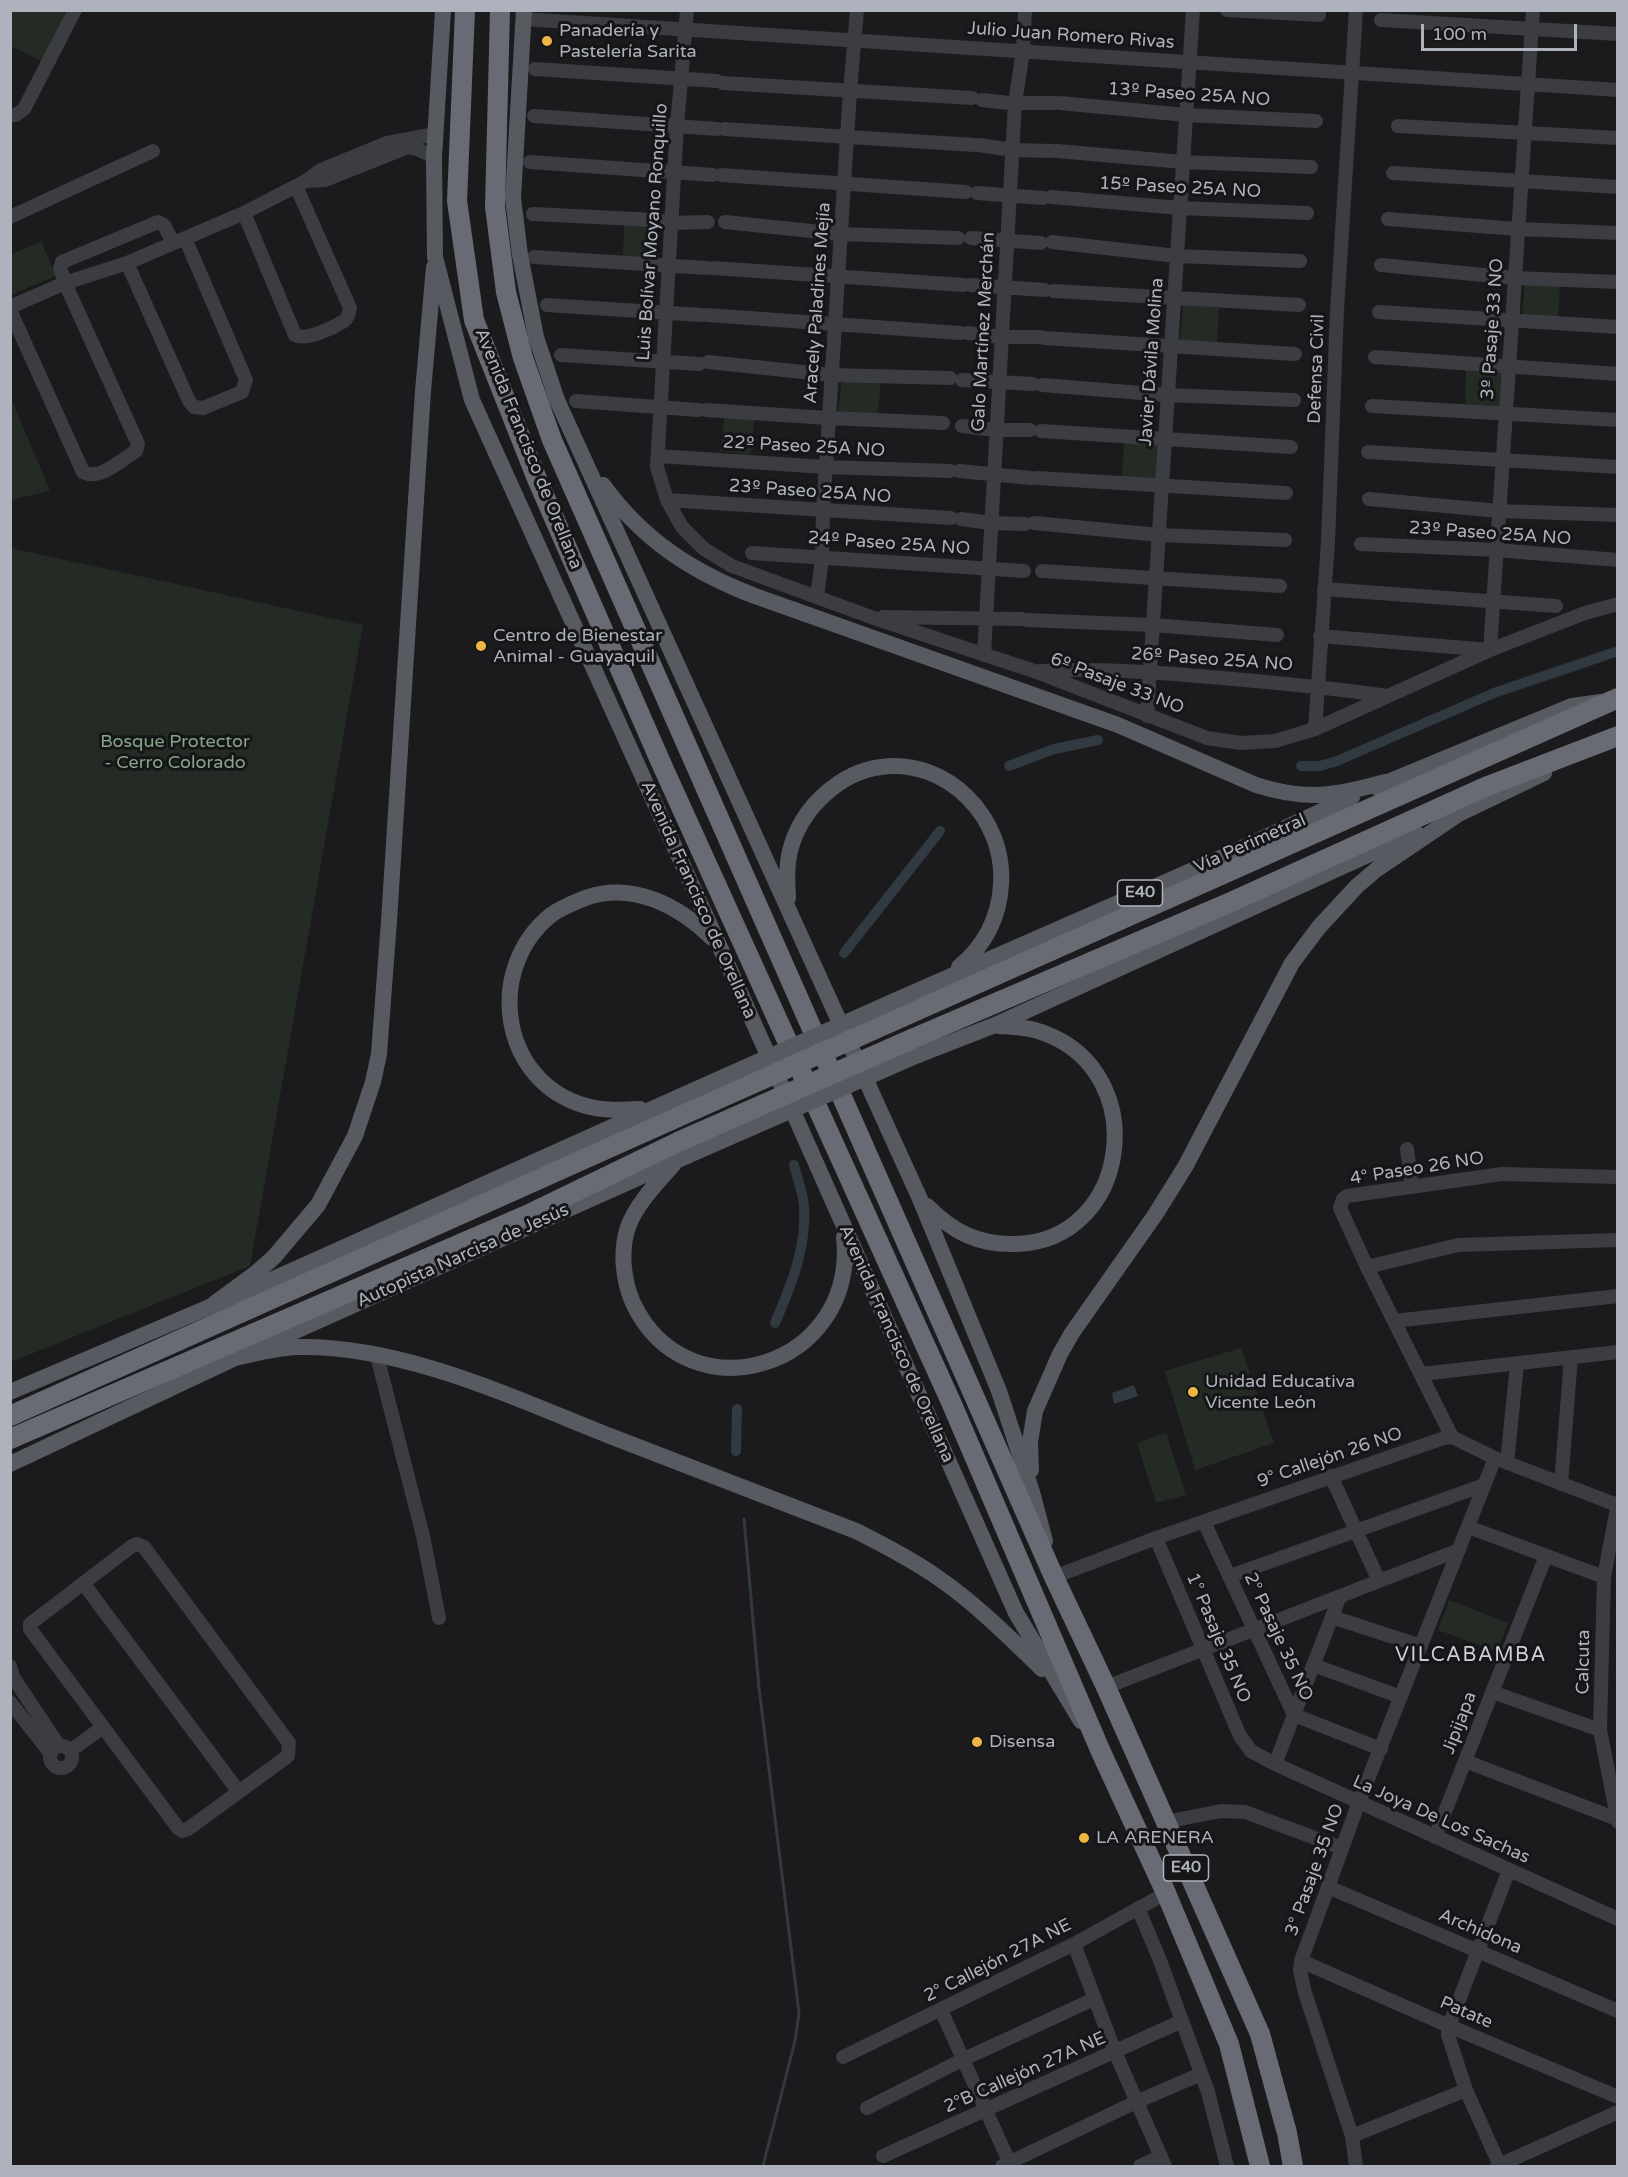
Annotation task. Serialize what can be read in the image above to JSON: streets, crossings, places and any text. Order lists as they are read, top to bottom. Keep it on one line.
{"streets":{"highway":["Avenida Francisco de Orellana","Vía Perimetral","E40","Autopista Narcisa de Jesús"],"street":["Julio Juan Romero Rivas","13º Paseo 25A NO","15º Paseo 25A NO","Luis Bolívar Moyano Ronquillo","Aracely Paladines Mejía","3º Pasaje 33 NO","Galo Martínez Merchán","Javier Dávila Molina","Defensa Civil","22º Paseo 25A NO","23º Paseo 25A NO","24º Paseo 25A NO","26º Paseo 25A NO","6º Pasaje 33 NO","4° Paseo 26 NO","9° Callejón 26 NO","2° Pasaje 35 NO","1° Pasaje 35 NO","Calcuta","Jipijapa","La Joya De Los Sachas","3° Pasaje 35 NO","Archidona","2° Callejón 27A NE","Patate","2°B Callejón 27A NE"]},"crossings":[["Julio Juan Romero Rivas","Luis Bolívar Moyano Ronquillo"],["Julio Juan Romero Rivas","Aracely Paladines Mejía"],["Julio Juan Romero Rivas","3º Pasaje 33 NO"],["Julio Juan Romero Rivas","Galo Martínez Merchán"],["Julio Juan Romero Rivas","Javier Dávila Molina"],["Julio Juan Romero Rivas","Defensa Civil"],["Julio Juan Romero Rivas","Avenida Francisco de Orellana"],["13º Paseo 25A NO","Luis Bolívar Moyano Ronquillo"],["13º Paseo 25A NO","Aracely Paladines Mejía"],["13º Paseo 25A NO","Galo Martínez Merchán"],["13º Paseo 25A NO","Javier Dávila Molina"],["15º Paseo 25A NO","Luis Bolívar Moyano Ronquillo"],["15º Paseo 25A NO","Aracely Paladines Mejía"],["15º Paseo 25A NO","Galo Martínez Merchán"],["15º Paseo 25A NO","Javier Dávila Molina"],["Luis Bolívar Moyano Ronquillo","22º Paseo 25A NO"],["Luis Bolívar Moyano Ronquillo","6º Pasaje 33 NO"],["Aracely Paladines Mejía","22º Paseo 25A NO"],["Aracely Paladines Mejía","23º Paseo 25A NO"],["Aracely Paladines Mejía","24º Paseo 25A NO"],["Aracely Paladines Mejía","6º Pasaje 33 NO"],["3º Pasaje 33 NO","23º Paseo 25A NO"],["3º Pasaje 33 NO","6º Pasaje 33 NO"],["Galo Martínez Merchán","22º Paseo 25A NO"],["Galo Martínez Merchán","23º Paseo 25A NO"],["Galo Martínez Merchán","24º Paseo 25A NO"],["Galo Martínez Merchán","6º Pasaje 33 NO"],["Javier Dávila Molina","22º Paseo 25A NO"],["Javier Dávila Molina","23º Paseo 25A NO"],["Javier Dávila Molina","26º Paseo 25A NO"],["Javier Dávila Molina","6º Pasaje 33 NO"],["Defensa Civil","26º Paseo 25A NO"],["Defensa Civil","6º Pasaje 33 NO"],["22º Paseo 25A NO","6º Pasaje 33 NO"],["Avenida Francisco de Orellana","9° Callejón 26 NO"],["Avenida Francisco de Orellana","2° Callejón 27A NE"],["23º Paseo 25A NO","6º Pasaje 33 NO"],["26º Paseo 25A NO","6º Pasaje 33 NO"],["4° Paseo 26 NO","9° Callejón 26 NO"],["9° Callejón 26 NO","2° Pasaje 35 NO"],["9° Callejón 26 NO","1° Pasaje 35 NO"],["2° Pasaje 35 NO","3° Pasaje 35 NO"],["1° Pasaje 35 NO","La Joya De Los Sachas"],["Jipijapa","La Joya De Los Sachas"],["La Joya De Los Sachas","3° Pasaje 35 NO"],["3° Pasaje 35 NO","Archidona"],["3° Pasaje 35 NO","Patate"]],"districts":["VILCABAMBA"],"parks":["Bosque Protector - Cerro Colorado"],"places":["Panadería y Pastelería Sarita","Centro de Bienestar Animal - Guayaquil","Unidad Educativa Vicente León","Disensa","LA ARENERA"],"scale_bar":"100 m"}
